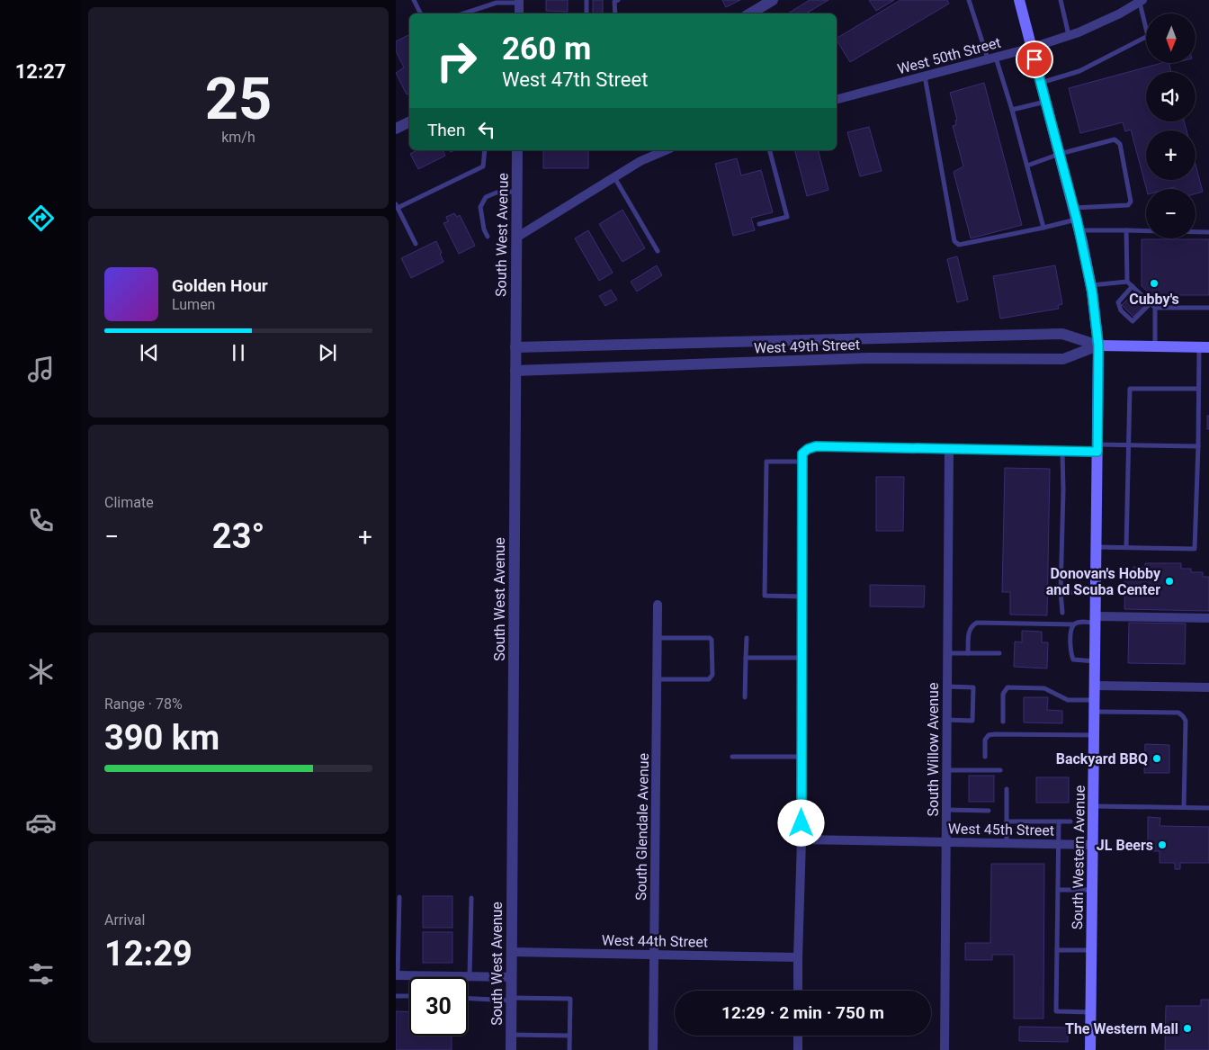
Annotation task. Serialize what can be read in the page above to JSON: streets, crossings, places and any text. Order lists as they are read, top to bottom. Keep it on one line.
{"streets":{"main road":["West 49th Street","South Western Avenue"],"street":["West 50th Street","South West Avenue","South Willow Avenue","South Glendale Avenue","West 45th Street","West 44th Street"]},"crossings":[["West 50th Street","South Western Avenue"],["South West Avenue","West 49th Street"],["South West Avenue","West 44th Street"],["West 49th Street","South Western Avenue"],["South Willow Avenue","West 45th Street"],["South Glendale Avenue","West 44th Street"],["West 45th Street","South Western Avenue"]],"places":["Cubby's","Donovan's Hobby and Scuba Center","Backyard BBQ","JL Beers","The Western Mall"],"north":"bottom","page":{"tabs":"12:27","tile":[["25","km/h"],"Climate",["Range · 78%","390 km"],["Arrival","12:29"]],"map_buttons":["+","−"],"turn":["260 m","West 47th Street"],"then":"Then","song":["Golden Hour","Lumen"],"heat":["−","23°","+"],"limit":"30","trip":"12:29 · 2 min · 750 m"}}
